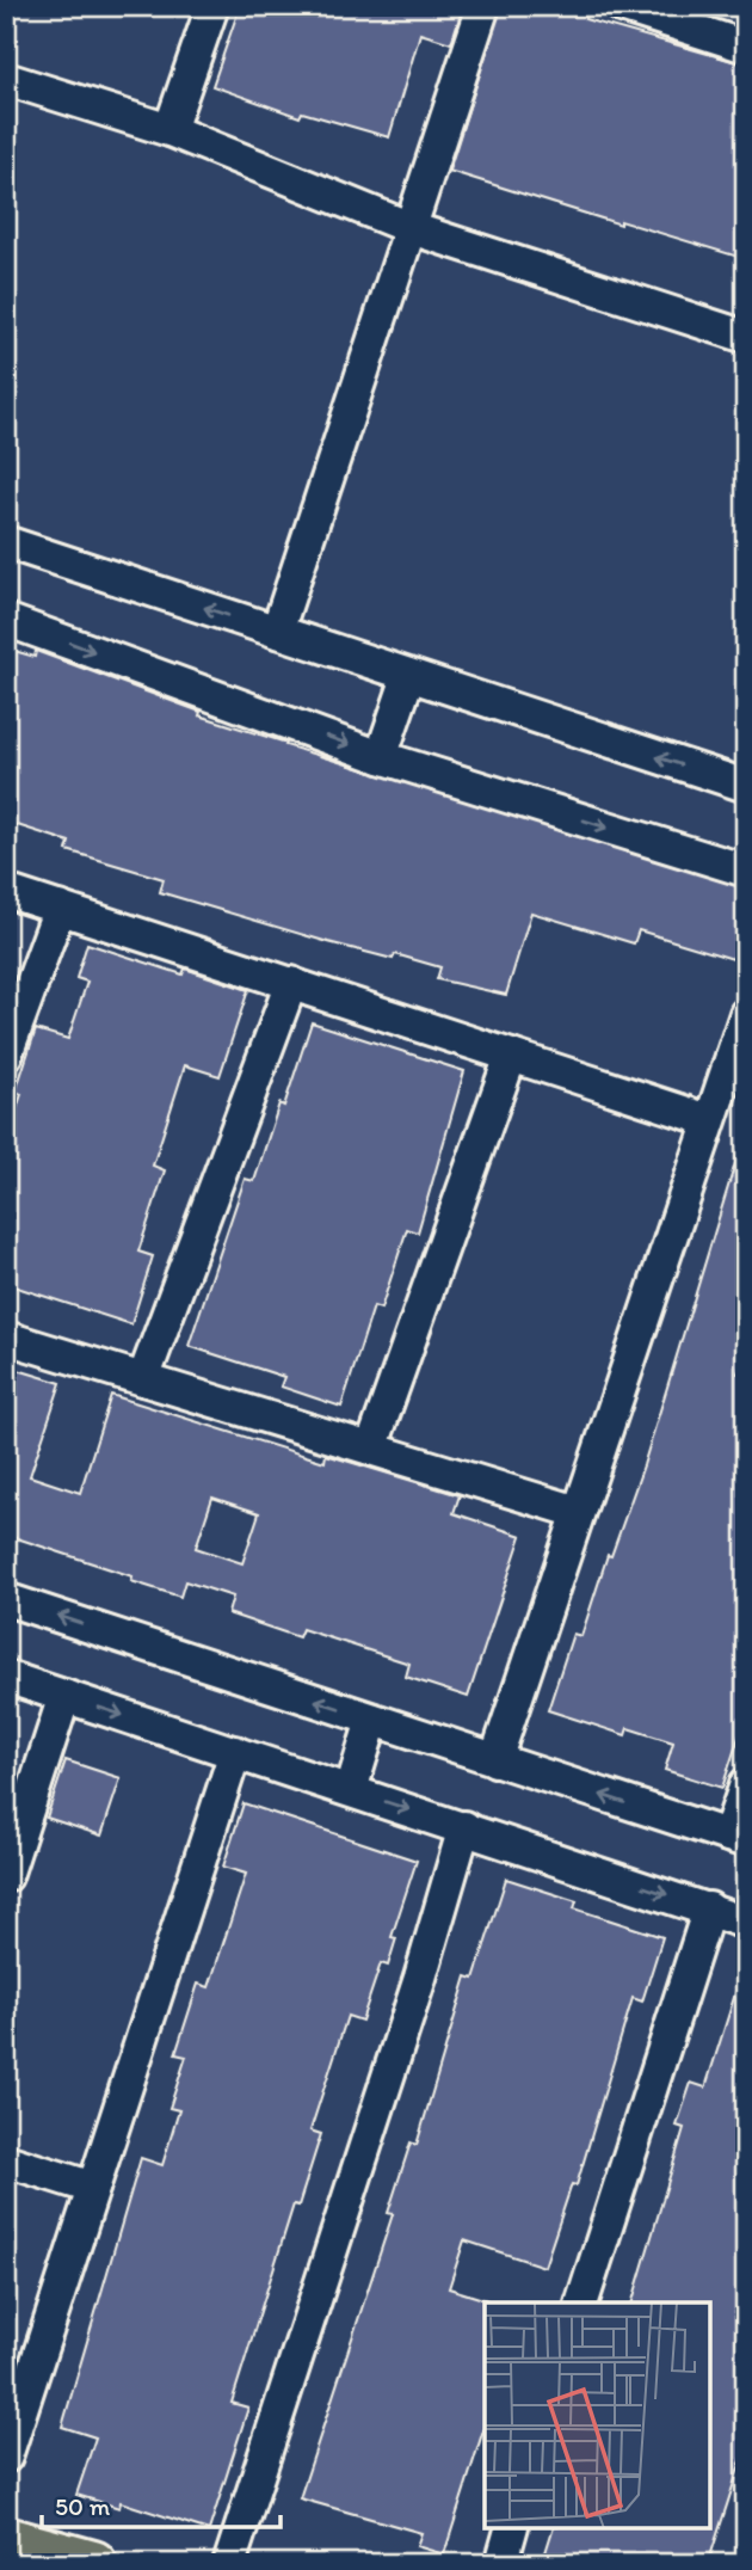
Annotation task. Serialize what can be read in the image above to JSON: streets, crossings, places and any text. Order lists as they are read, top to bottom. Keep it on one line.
{"scale_bar":"50 m"}
